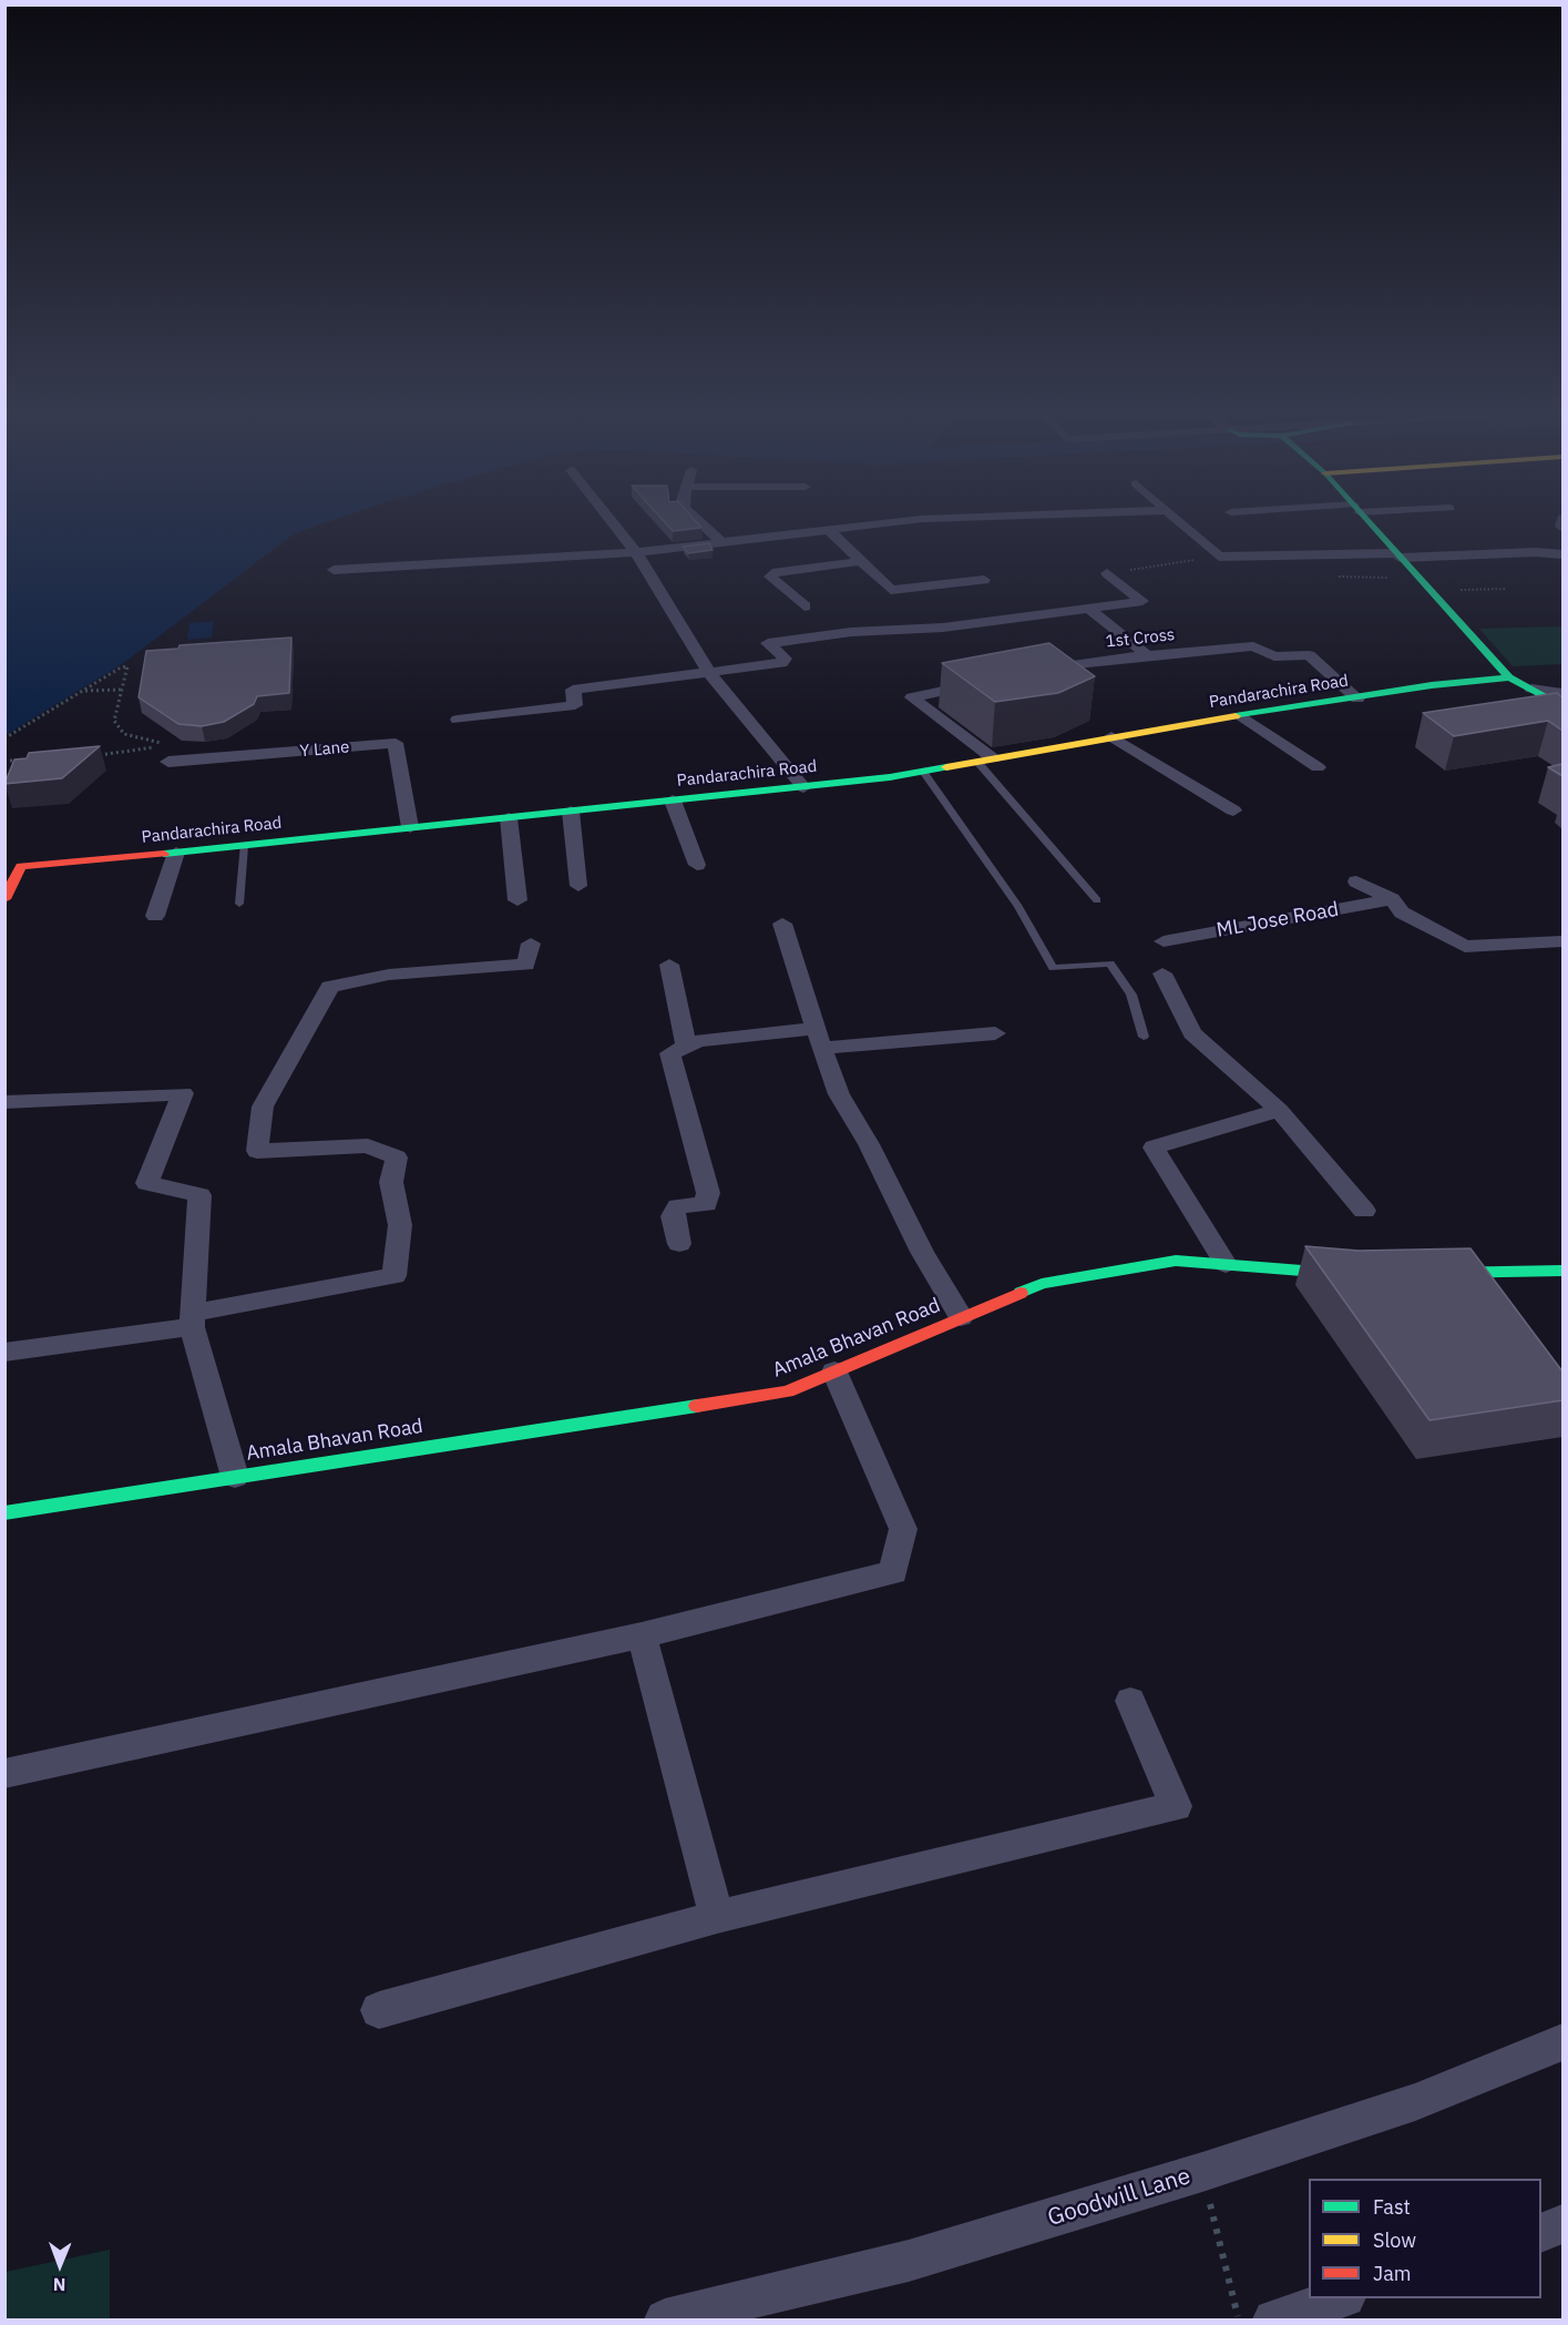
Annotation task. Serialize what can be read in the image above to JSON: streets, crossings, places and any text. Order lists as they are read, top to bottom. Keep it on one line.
{"streets":{"street":["1st Cross","Pandarachira Road","Y Lane","ML Jose Road","Amala Bhavan Road","Goodwill Lane"]},"crossings":[["1st Cross","Pandarachira Road"],["Pandarachira Road","Y Lane"]],"legend":["Fast","Slow","Jam"],"north":"bottom"}
